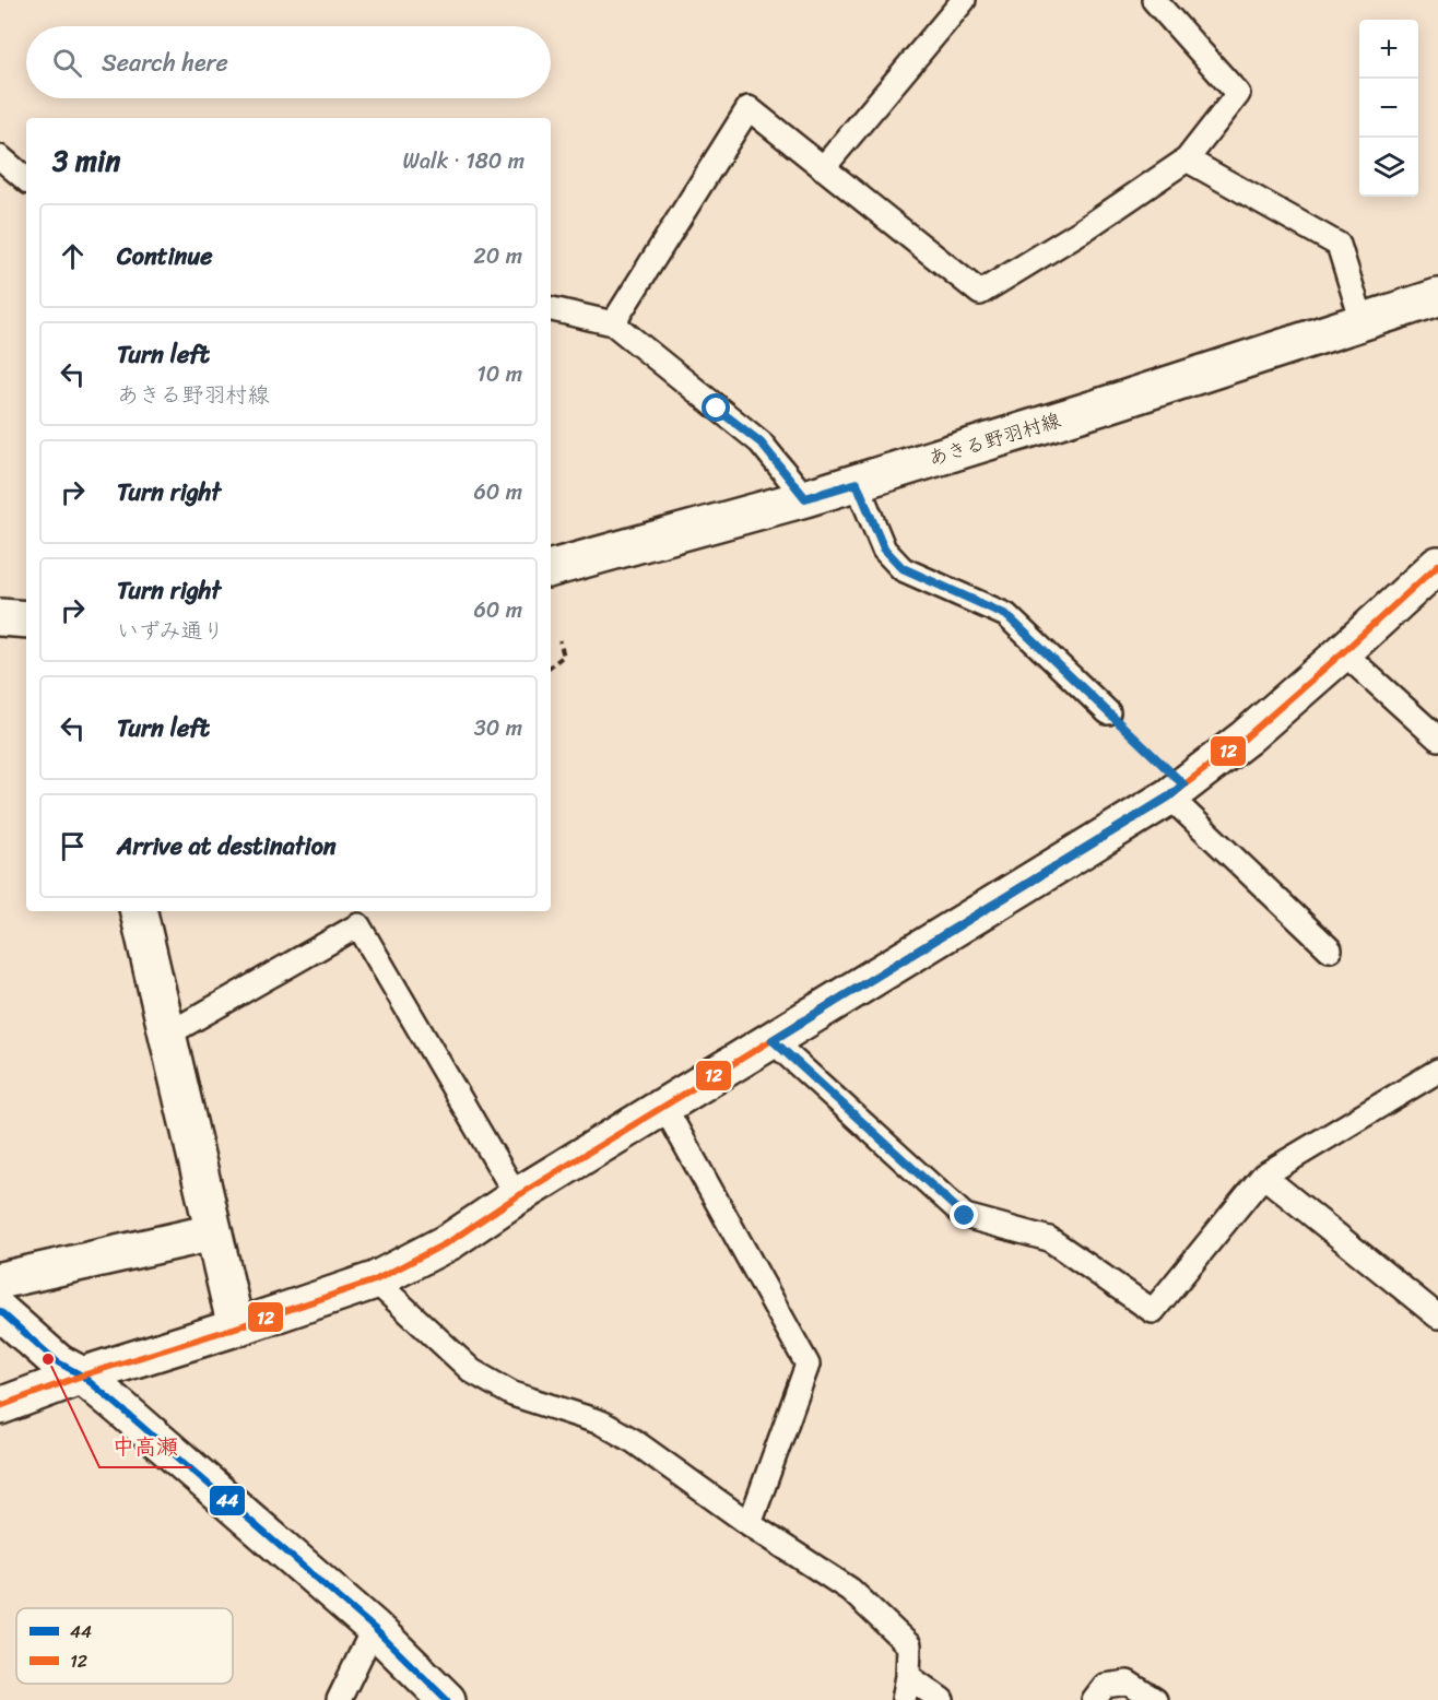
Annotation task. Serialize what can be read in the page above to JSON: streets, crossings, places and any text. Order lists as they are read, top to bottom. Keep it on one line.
{"streets":{"street":["あきる野羽村線"]},"places":["中高瀬"],"lines":["transit line 12","transit line 44"],"legend":["44","12"],"page":{"map_buttons":["+","−"],"search":"Search here","heading":["3 min","Walk · 180 m"],"list":[["Continue","20 m"],["Turn left","あきる野羽村線","10 m"],["Turn right","60 m"],["Turn right","いずみ通り","60 m"],["Turn left","30 m"],"Arrive at destination"]}}
